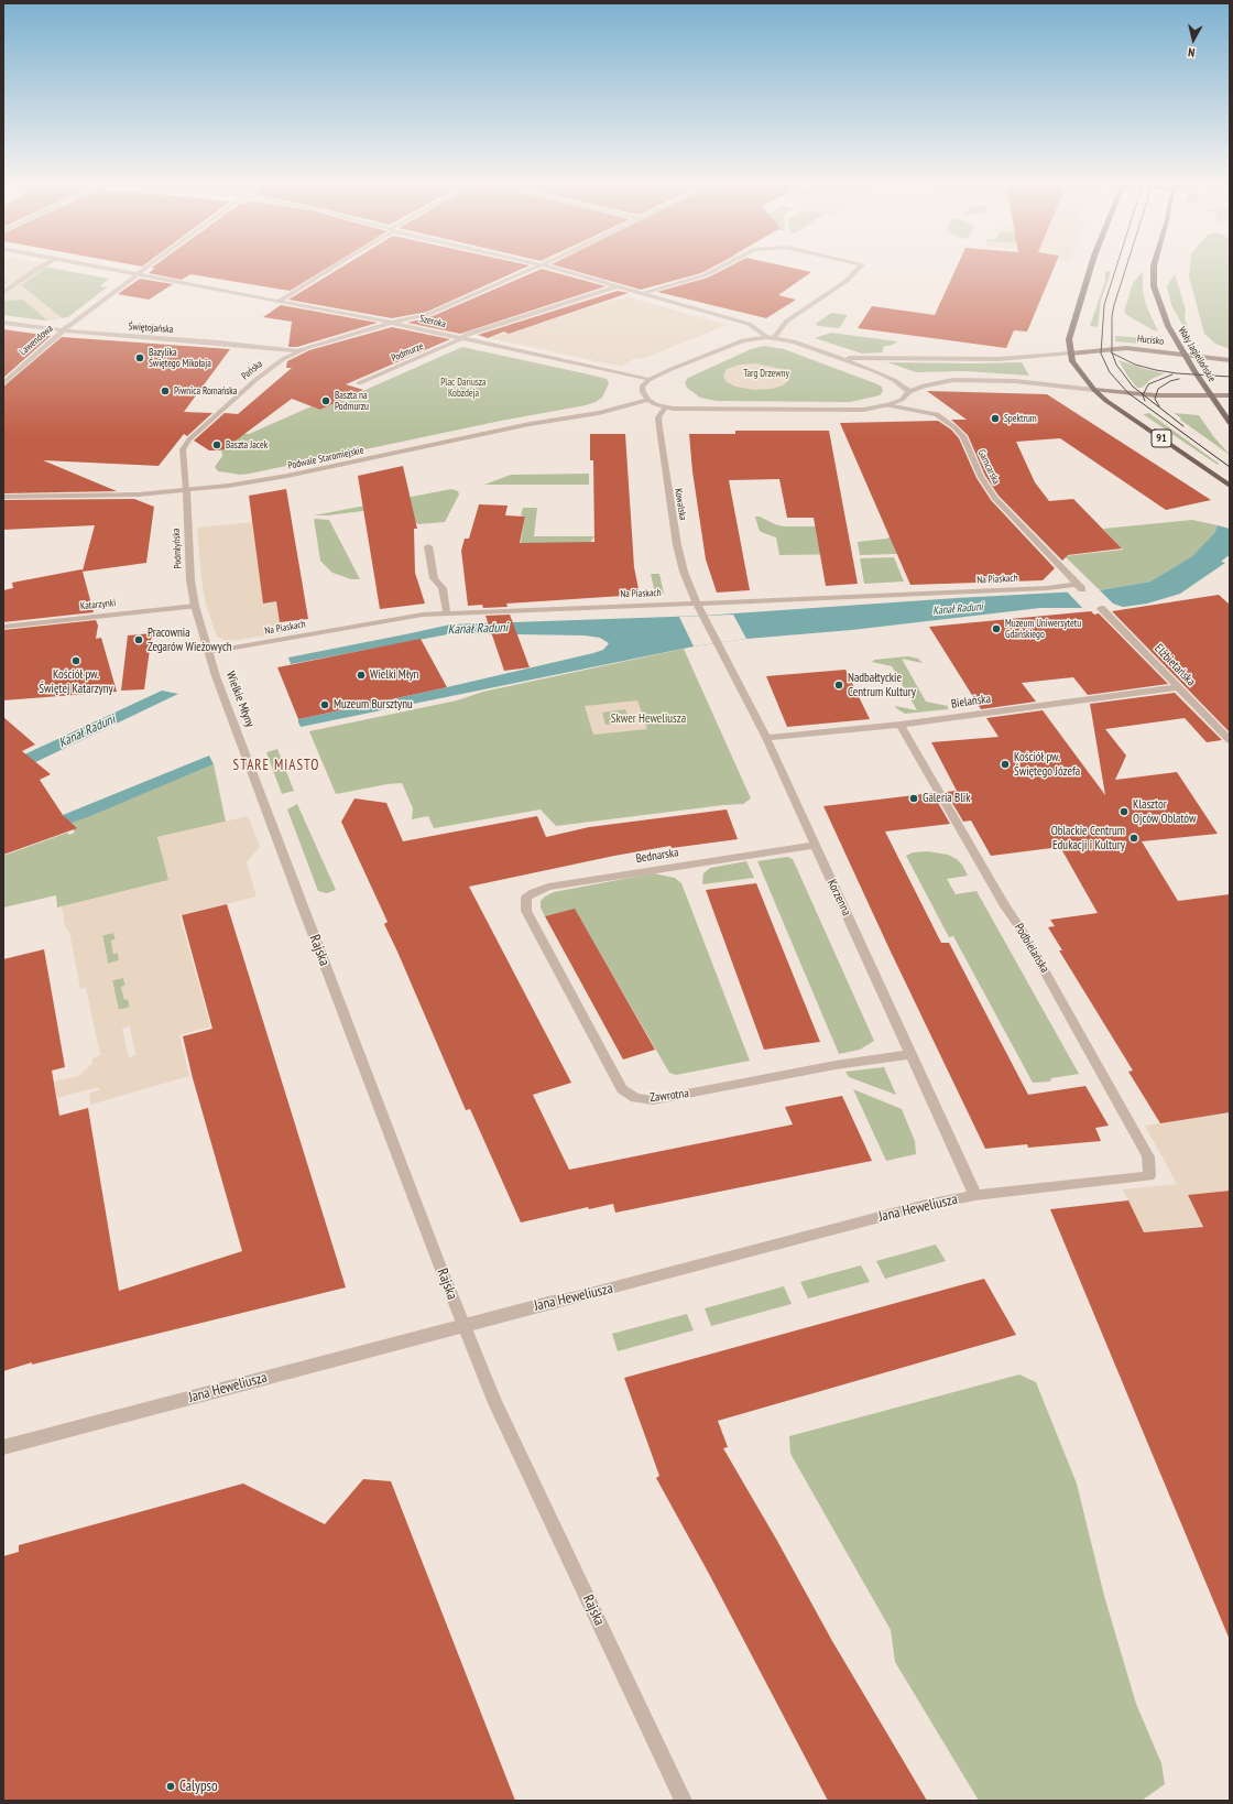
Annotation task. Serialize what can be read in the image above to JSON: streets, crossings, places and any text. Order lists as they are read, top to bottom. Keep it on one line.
{"streets":{"main road":["Hucisko","Wały Jagiellońskie","91"],"street":["Szeroka","Świętojańska","Lawendowa","Podmurze","Pańska","Podwale Staromiejskie","Garncarska","Kowalska","Podmłyńska","Na Piaskach","Katarzynki","Elżbietańska","Wielkie Młyny","Bielańska","Bednarska","Korzenna","Podbielańska","Rajska","Zawrotna","Jana Heweliusza"]},"crossings":[["Szeroka","Lawendowa"],["Szeroka","Podmurze"],["Szeroka","Pańska"],["Świętojańska","Lawendowa"],["Świętojańska","Pańska"],["Hucisko","Wały Jagiellońskie"],["Hucisko","91"],["Pańska","Podwale Staromiejskie"],["Pańska","Podmłyńska"],["Podwale Staromiejskie","Podmłyńska"],["Garncarska","Na Piaskach"],["Kowalska","Na Piaskach"],["Kowalska","Korzenna"],["Podmłyńska","Katarzynki"],["Podmłyńska","Wielkie Młyny"],["Na Piaskach","Wielkie Młyny"],["Na Piaskach","Korzenna"],["Katarzynki","Wielkie Młyny"],["Elżbietańska","Bielańska"],["Wielkie Młyny","Rajska"],["Bielańska","Korzenna"],["Bielańska","Podbielańska"],["Bednarska","Korzenna"],["Bednarska","Zawrotna"],["Korzenna","Zawrotna"],["Korzenna","Jana Heweliusza"],["Podbielańska","Jana Heweliusza"],["Rajska","Jana Heweliusza"]],"districts":["STARE MIASTO"],"water":["Kanał Raduni"],"parks":["Targ Drzewny","Plac Dariusza Kobzdeja","Skwer Heweliusza"],"places":["Bazylika Świętego Mikołaja","Piwnica Romańska","Baszta na Podmurzu","Spektrum","Baszta Jacek","Muzeum Uniwersytetu Gdańskiego","Pracownia Zegarów Wieżowych","Kościół pw. Świętej Katarzyny","Wielki Młyn","Nadbałtyckie Centrum Kultury","Muzeum Bursztynu","Kościół pw. Świętego Józefa","Galeria Blik","Klasztor Ojców Oblatów","Oblackie Centrum Edukacji i Kultury","Calypso"],"north":"bottom"}
